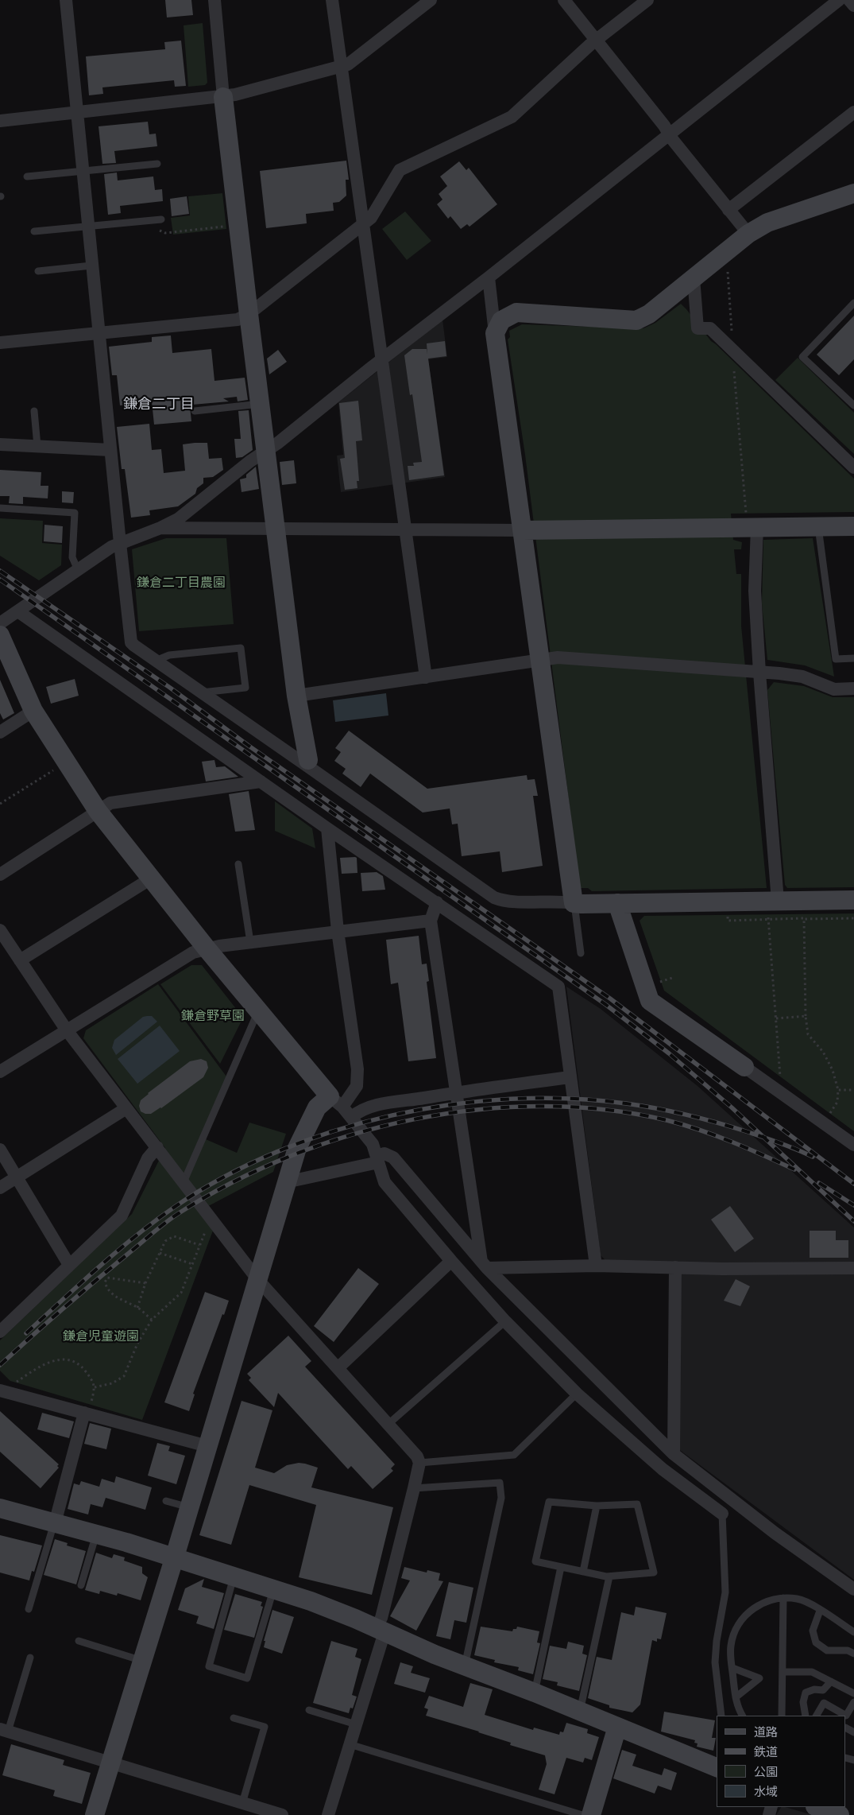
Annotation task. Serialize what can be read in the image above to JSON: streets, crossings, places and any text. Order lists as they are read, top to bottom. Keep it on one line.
{"districts":["鎌倉二丁目"],"parks":["鎌倉二丁目農園","鎌倉野草園","鎌倉児童遊園"],"legend":["道路","鉄道","公園","水域"]}
